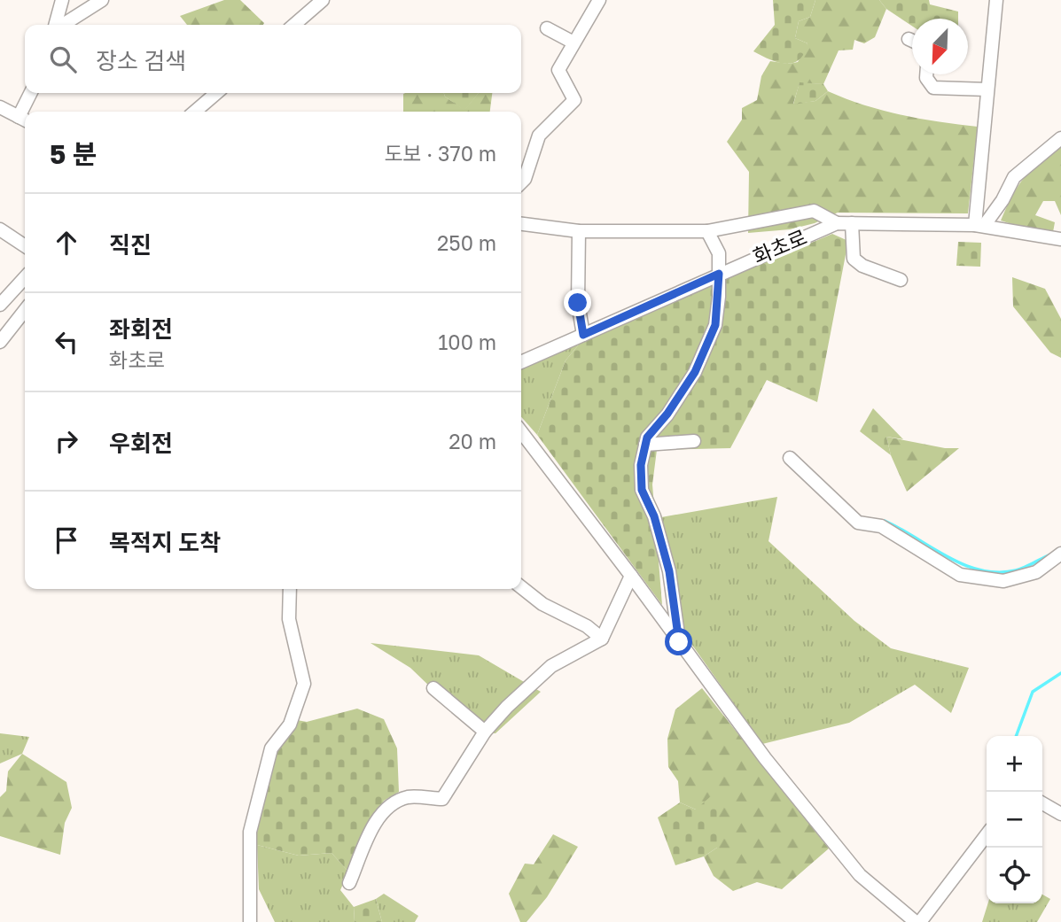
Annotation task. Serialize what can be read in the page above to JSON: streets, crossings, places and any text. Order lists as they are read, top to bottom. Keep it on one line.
{"streets":{"street":["화초로"]},"north":"bottom left","page":{"search":"장소 검색","heading":["5 분","도보 · 370 m"],"list":[["직진","250 m"],["좌회전","화초로","100 m"],["우회전","20 m"],"목적지 도착"],"map_buttons":["+","−"]}}
